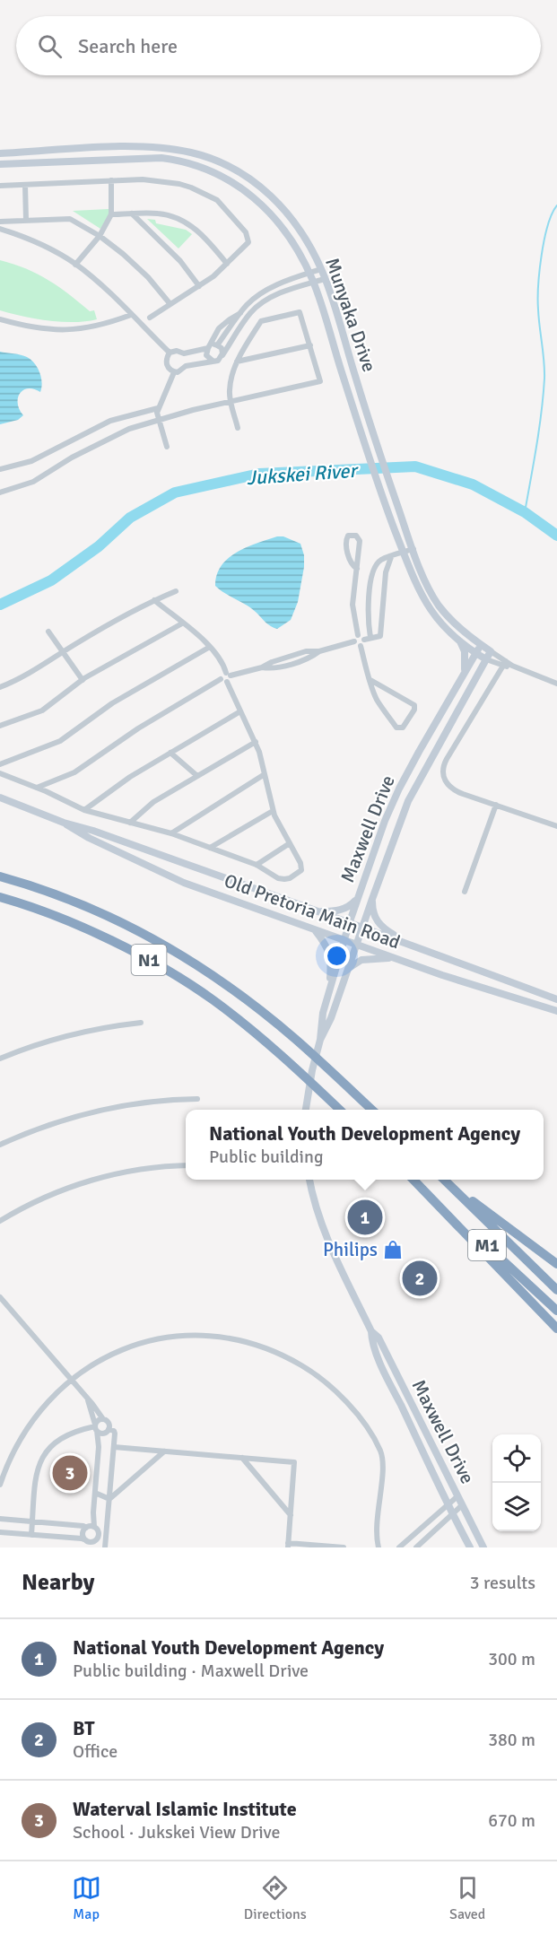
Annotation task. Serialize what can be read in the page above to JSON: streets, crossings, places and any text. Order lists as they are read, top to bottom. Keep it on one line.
{"streets":{"highway":["N1","M1"],"main road":["Munyaka Drive","Maxwell Drive","Old Pretoria Main Road"]},"crossings":[["Munyaka Drive","Maxwell Drive"],["Maxwell Drive","Old Pretoria Main Road"]],"water":["Jukskei River"],"places":{"shop":["Philips"]},"page":{"search":"Search here","popup":["National Youth Development Agency","Public building"],"pins":["1","2","3"],"heading":["Nearby","3 results"],"list":[{"mark":"1","name":"National Youth Development Agency","note":"Public building · Maxwell Drive","value":"300 m"},{"mark":"2","name":"BT","note":"Office","value":"380 m"},{"mark":"3","name":"Waterval Islamic Institute","note":"School · Jukskei View Drive","value":"670 m"}],"nav":["Map","Directions","Saved"]}}
